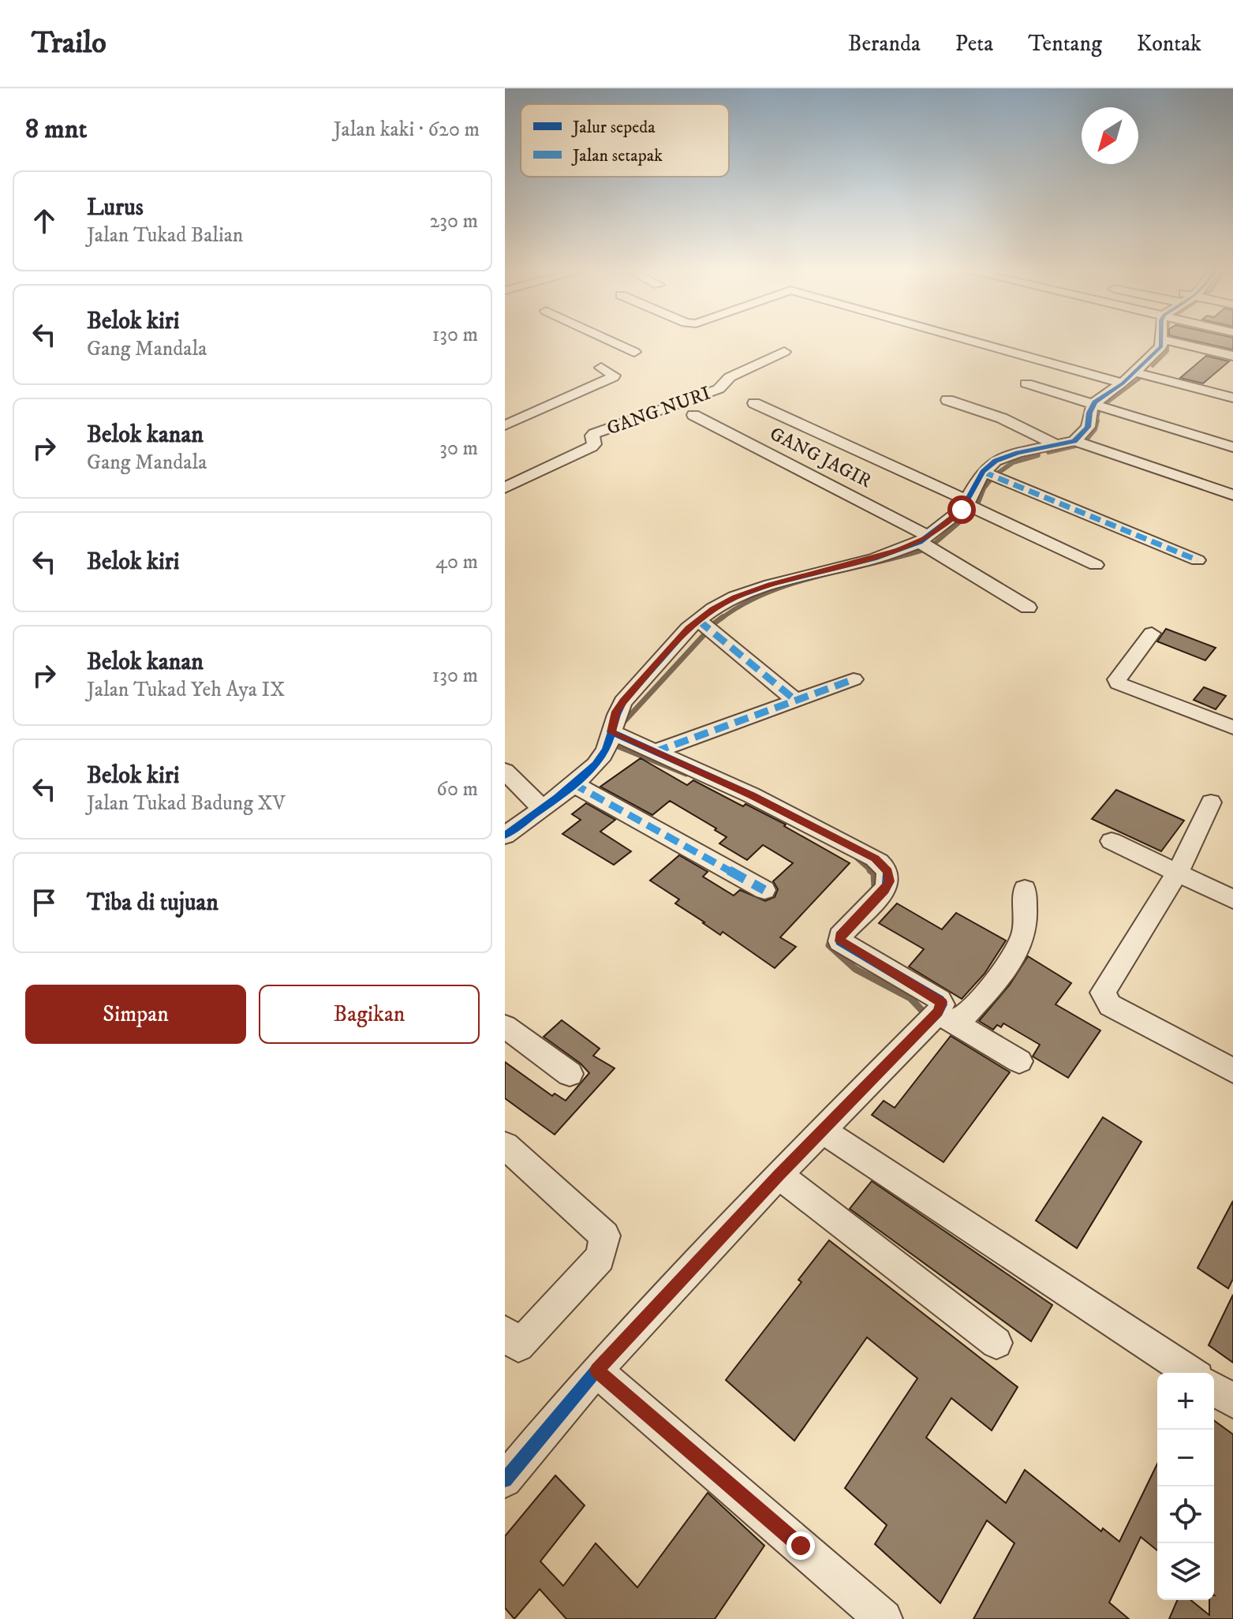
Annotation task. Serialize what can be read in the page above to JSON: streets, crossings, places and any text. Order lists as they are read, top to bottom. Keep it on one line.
{"streets":{"street":["GANG NURI","GANG JAGIR"]},"legend":["Jalur sepeda","Jalan setapak"],"north":"bottom left","page":{"header":"Trailo","nav":["Beranda","Peta","Tentang","Kontak"],"heading":["8 mnt","Jalan kaki · 620 m"],"list":[["Lurus","Jalan Tukad Balian","230 m"],["Belok kiri","Gang Mandala","130 m"],["Belok kanan","Gang Mandala","30 m"],["Belok kiri","40 m"],["Belok kanan","Jalan Tukad Yeh Aya IX","130 m"],["Belok kiri","Jalan Tukad Badung XV","60 m"],"Tiba di tujuan"],"buttons":["Simpan","Bagikan"],"map_buttons":["+","−"]}}
